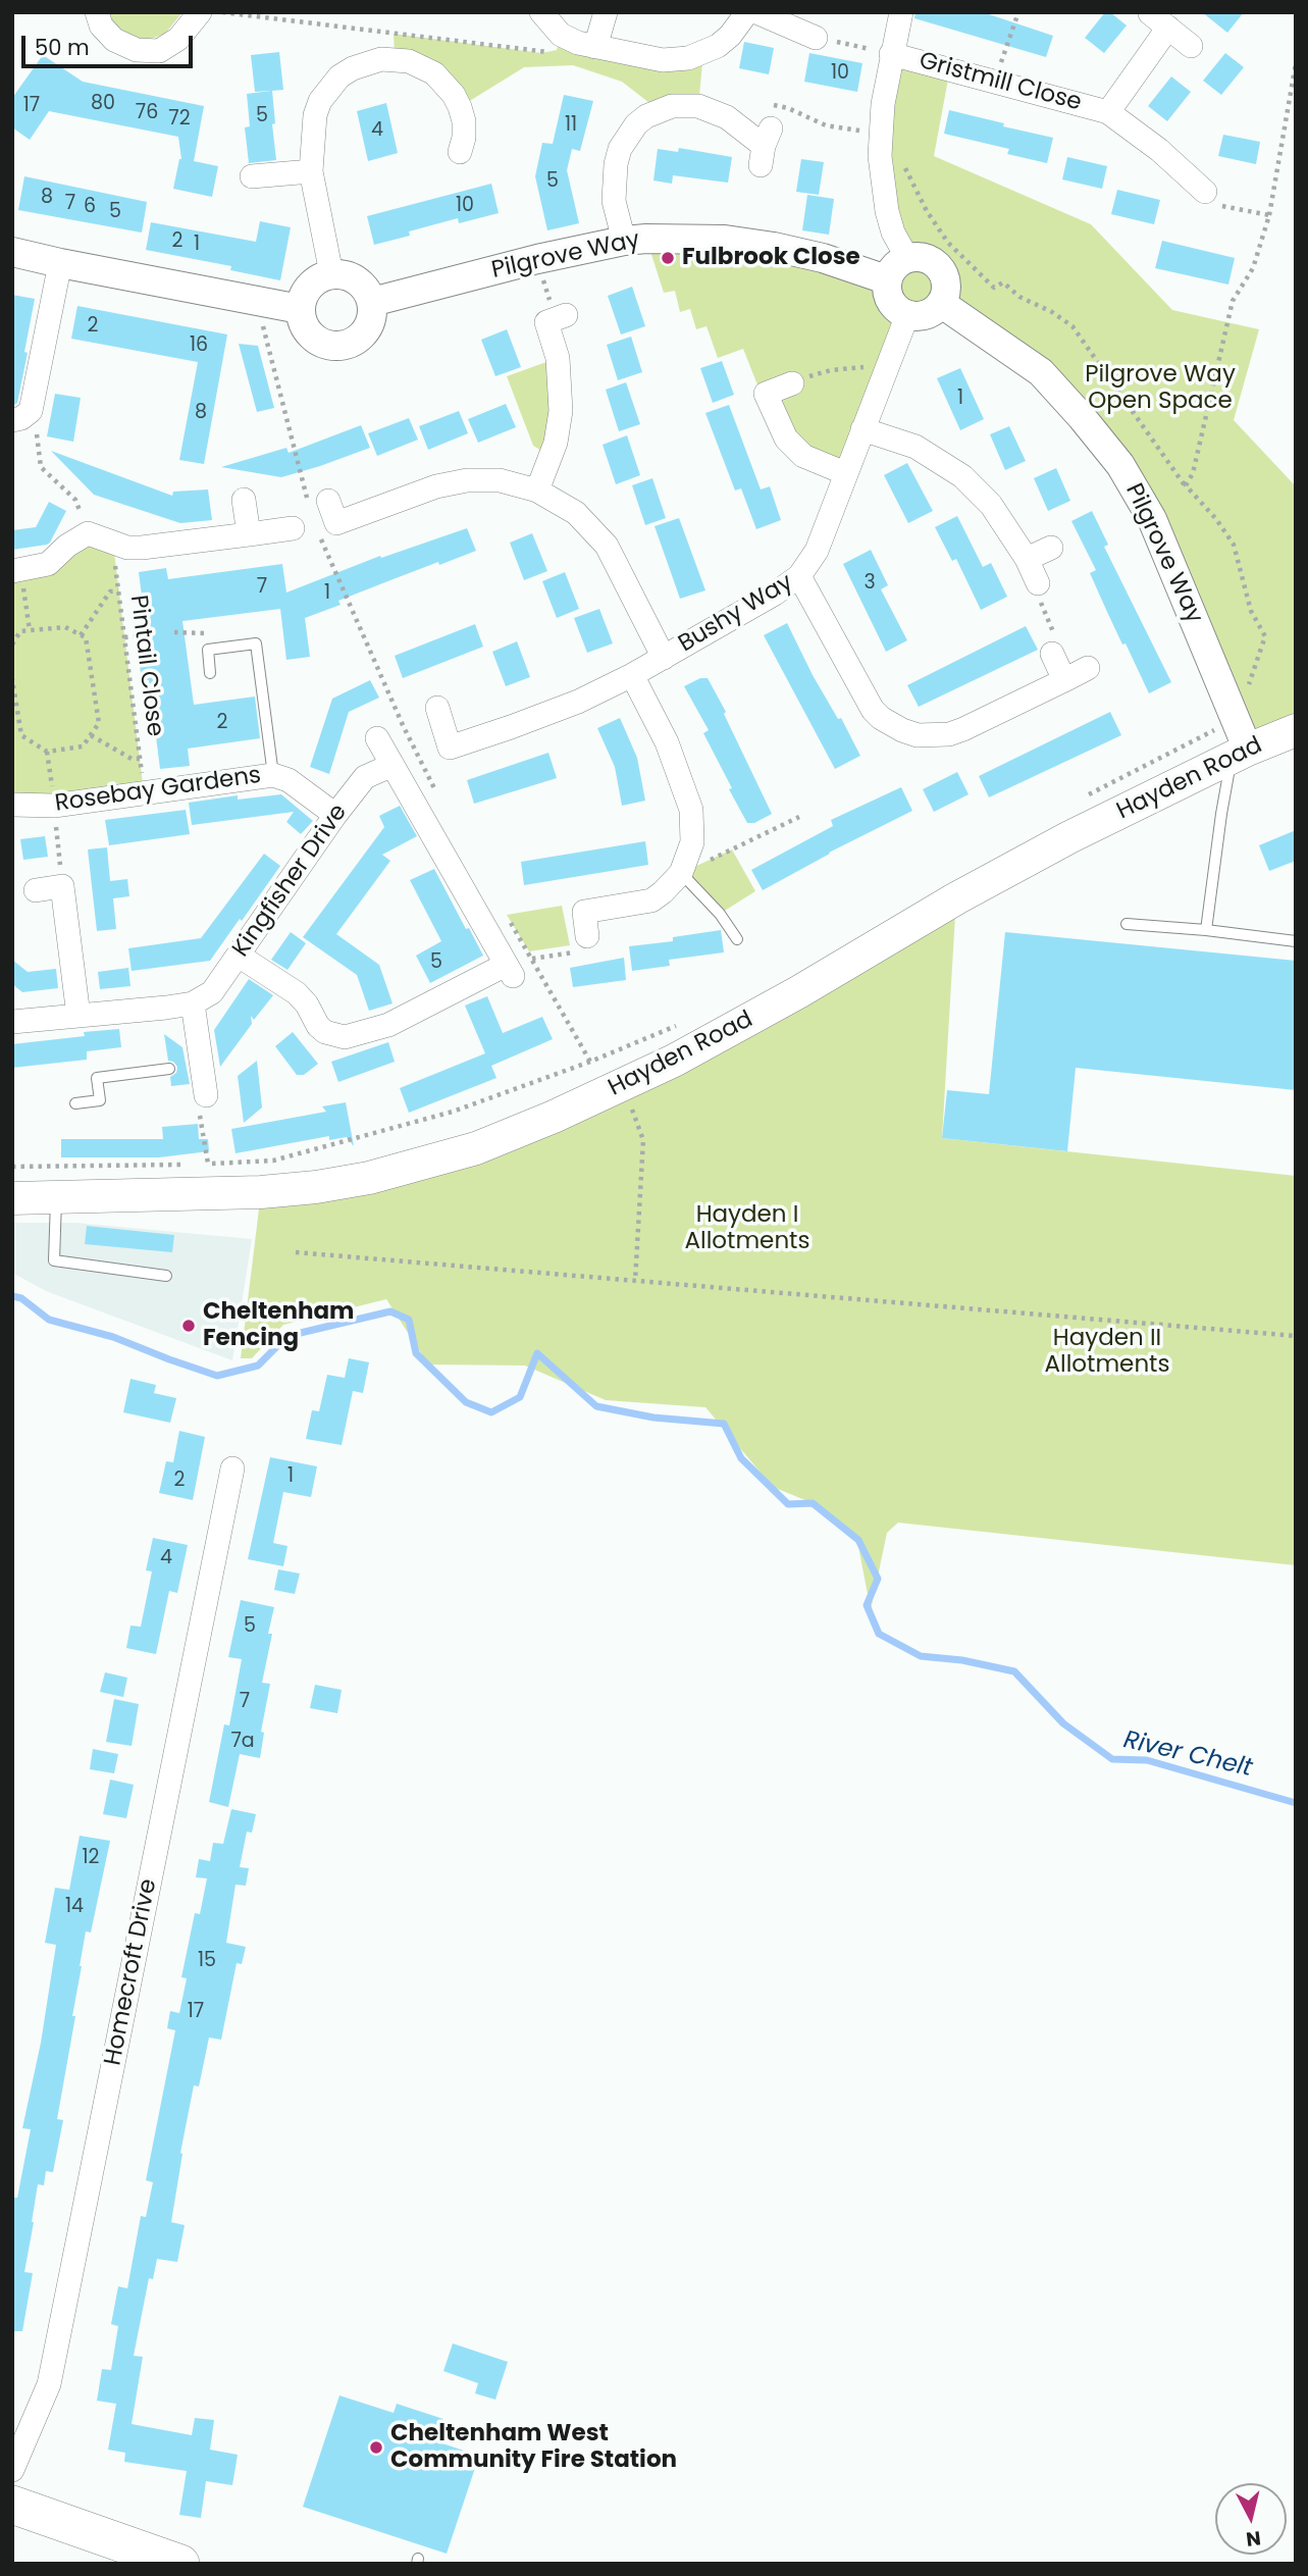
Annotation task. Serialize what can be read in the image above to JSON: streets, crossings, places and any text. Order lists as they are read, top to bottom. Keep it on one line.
{"streets":{"main road":["Hayden Road"],"street":["Gristmill Close","Pilgrove Way","Bushy Way","Rosebay Gardens","Kingfisher Drive","Homecroft Drive"],"path":["Pintail Close"]},"crossings":[["Pilgrove Way","Bushy Way"],["Pilgrove Way","Hayden Road"],["Pintail Close","Rosebay Gardens"],["Rosebay Gardens","Kingfisher Drive"]],"water":["River Chelt"],"parks":["Pilgrove Way Open Space","Hayden I Allotments","Hayden II Allotments"],"places":["Fulbrook Close","Cheltenham Fencing","Cheltenham West Community Fire Station"],"house_numbers":["10","80","17","76","5","72","11","4","5","8","7","10","6","5","2","1","2","16","1","8","3","7","1","2","5","1","2","4","5","7","7a","12","14","15","17"],"scale_bar":"50 m","north":"bottom"}
